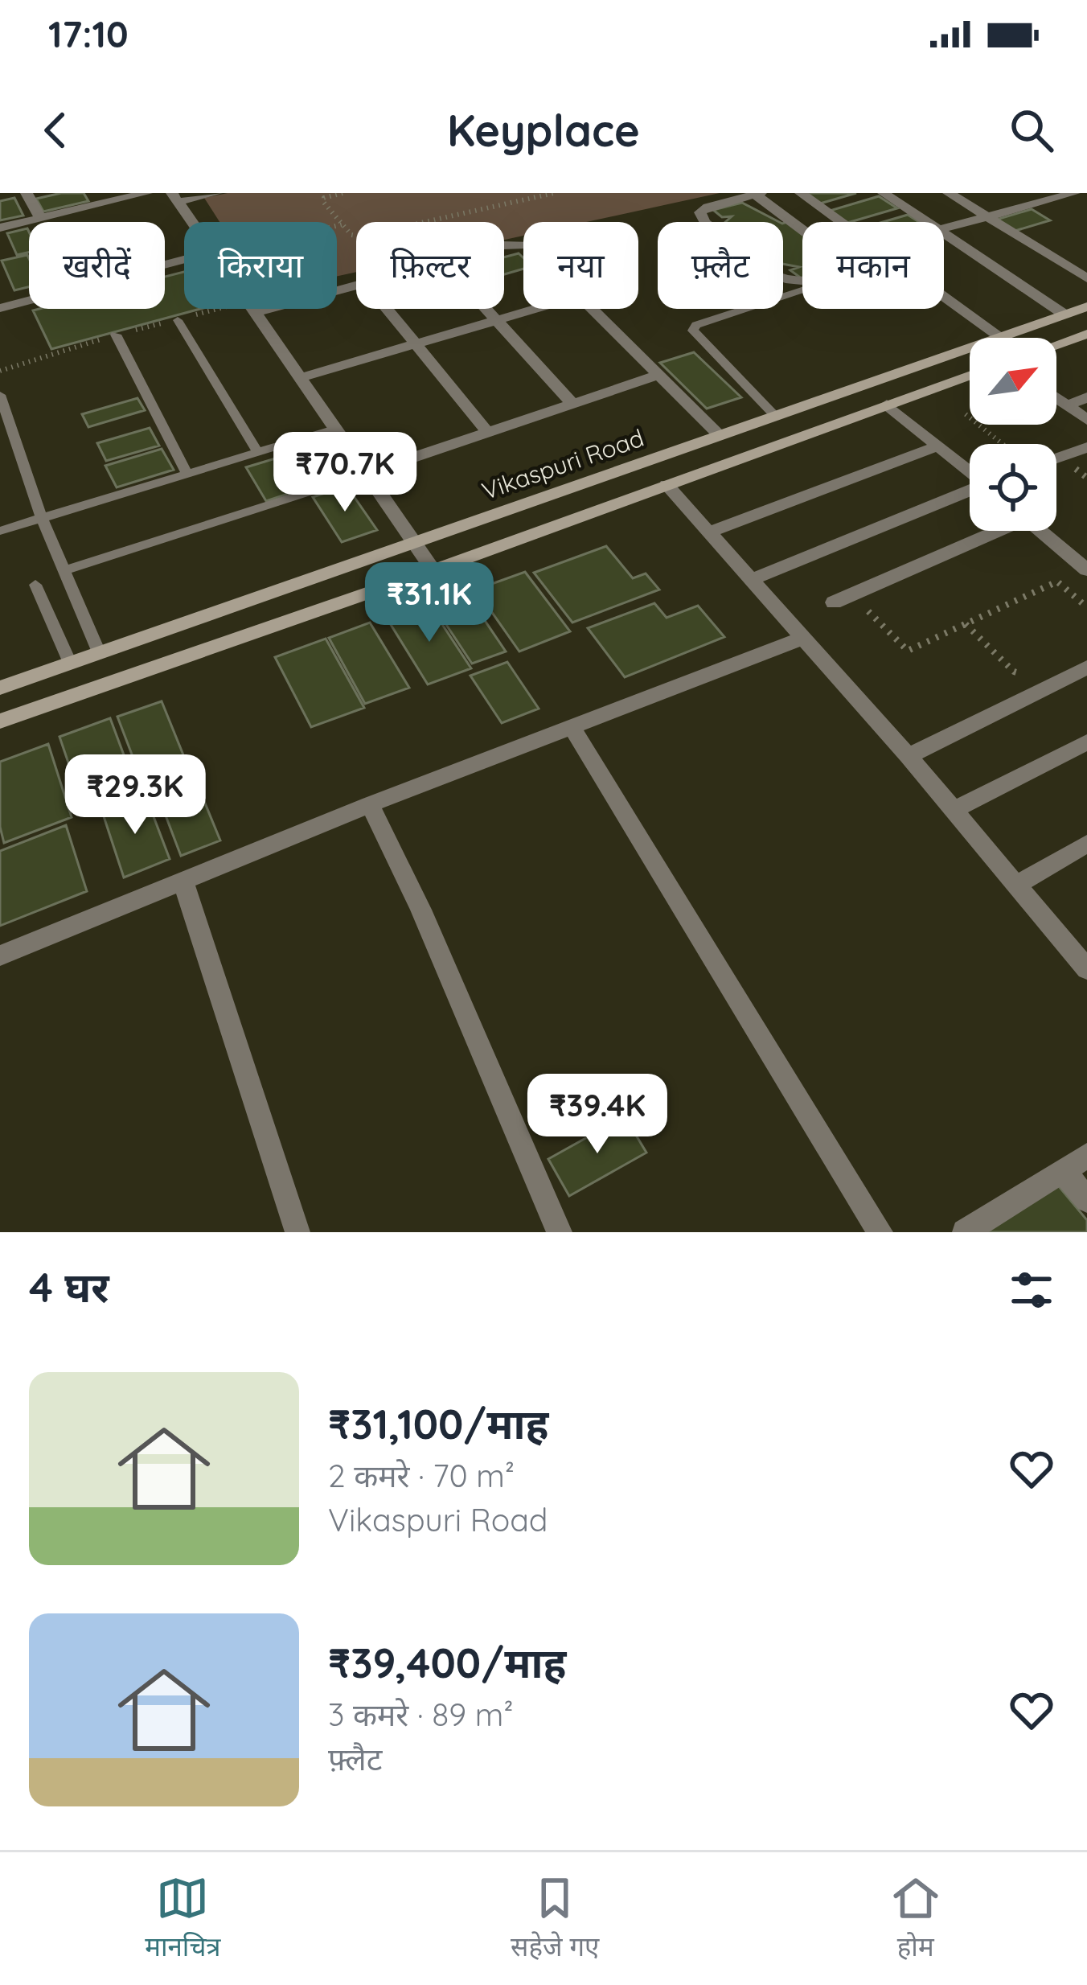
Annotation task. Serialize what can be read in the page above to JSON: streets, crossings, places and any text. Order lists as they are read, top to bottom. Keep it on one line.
{"streets":{"street":["Vikaspuri Road"]},"north":"top right","page":{"status":"17:10","header":"Keyplace","chip":["खरीदें","किराया","फ़िल्टर","नया","फ़्लैट","मकान"],"price":["₹70.7K","₹31.1K","₹29.3K","₹39.4K"],"heading":"4 घर","list":[{"name":"₹31,100/माह","note":"2 कमरे · 70 m² · Vikaspuri Road"},{"name":"₹39,400/माह","note":"3 कमरे · 89 m² · फ़्लैट"}],"tabs":["मानचित्र","सहेजे गए","होम"]}}
